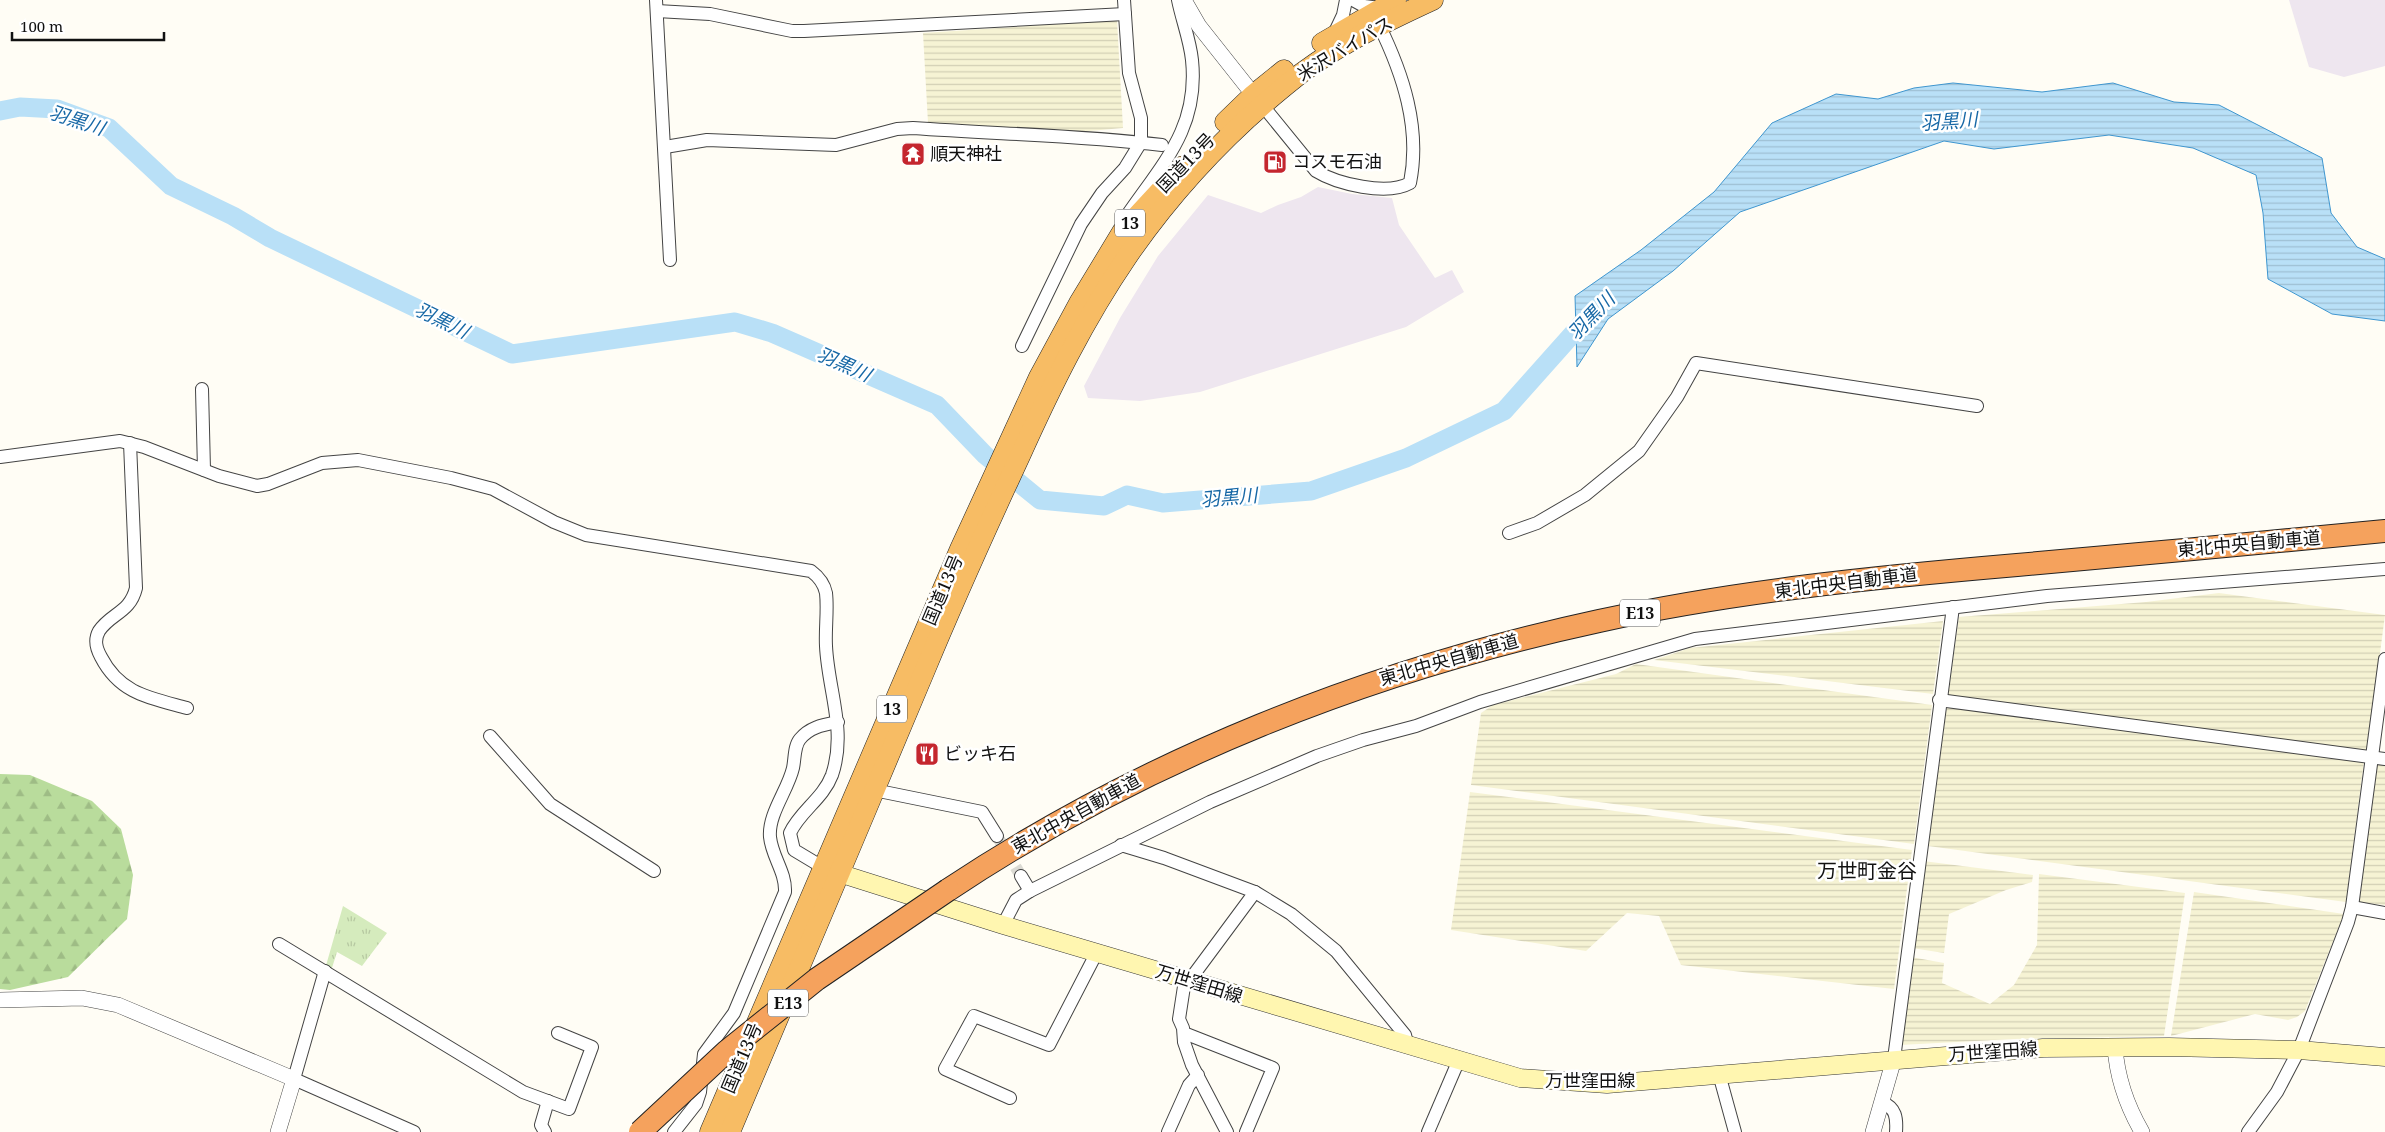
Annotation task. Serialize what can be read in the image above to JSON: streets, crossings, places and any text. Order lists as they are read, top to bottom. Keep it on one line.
{"streets":{"highway":["米沢バイパス","国道13号","13","東北中央自動車道","E13"],"main road":["万世窪田線"]},"crossings":[["米沢バイパス","国道13号"],["国道13号","万世窪田線"]],"districts":["万世町金谷"],"water":["羽黒川"],"places":{"temple":["順天神社"],"fuel station":["コスモ石油"],"restaurant":["ビッキ石"]},"scale_bar":"100 m"}
